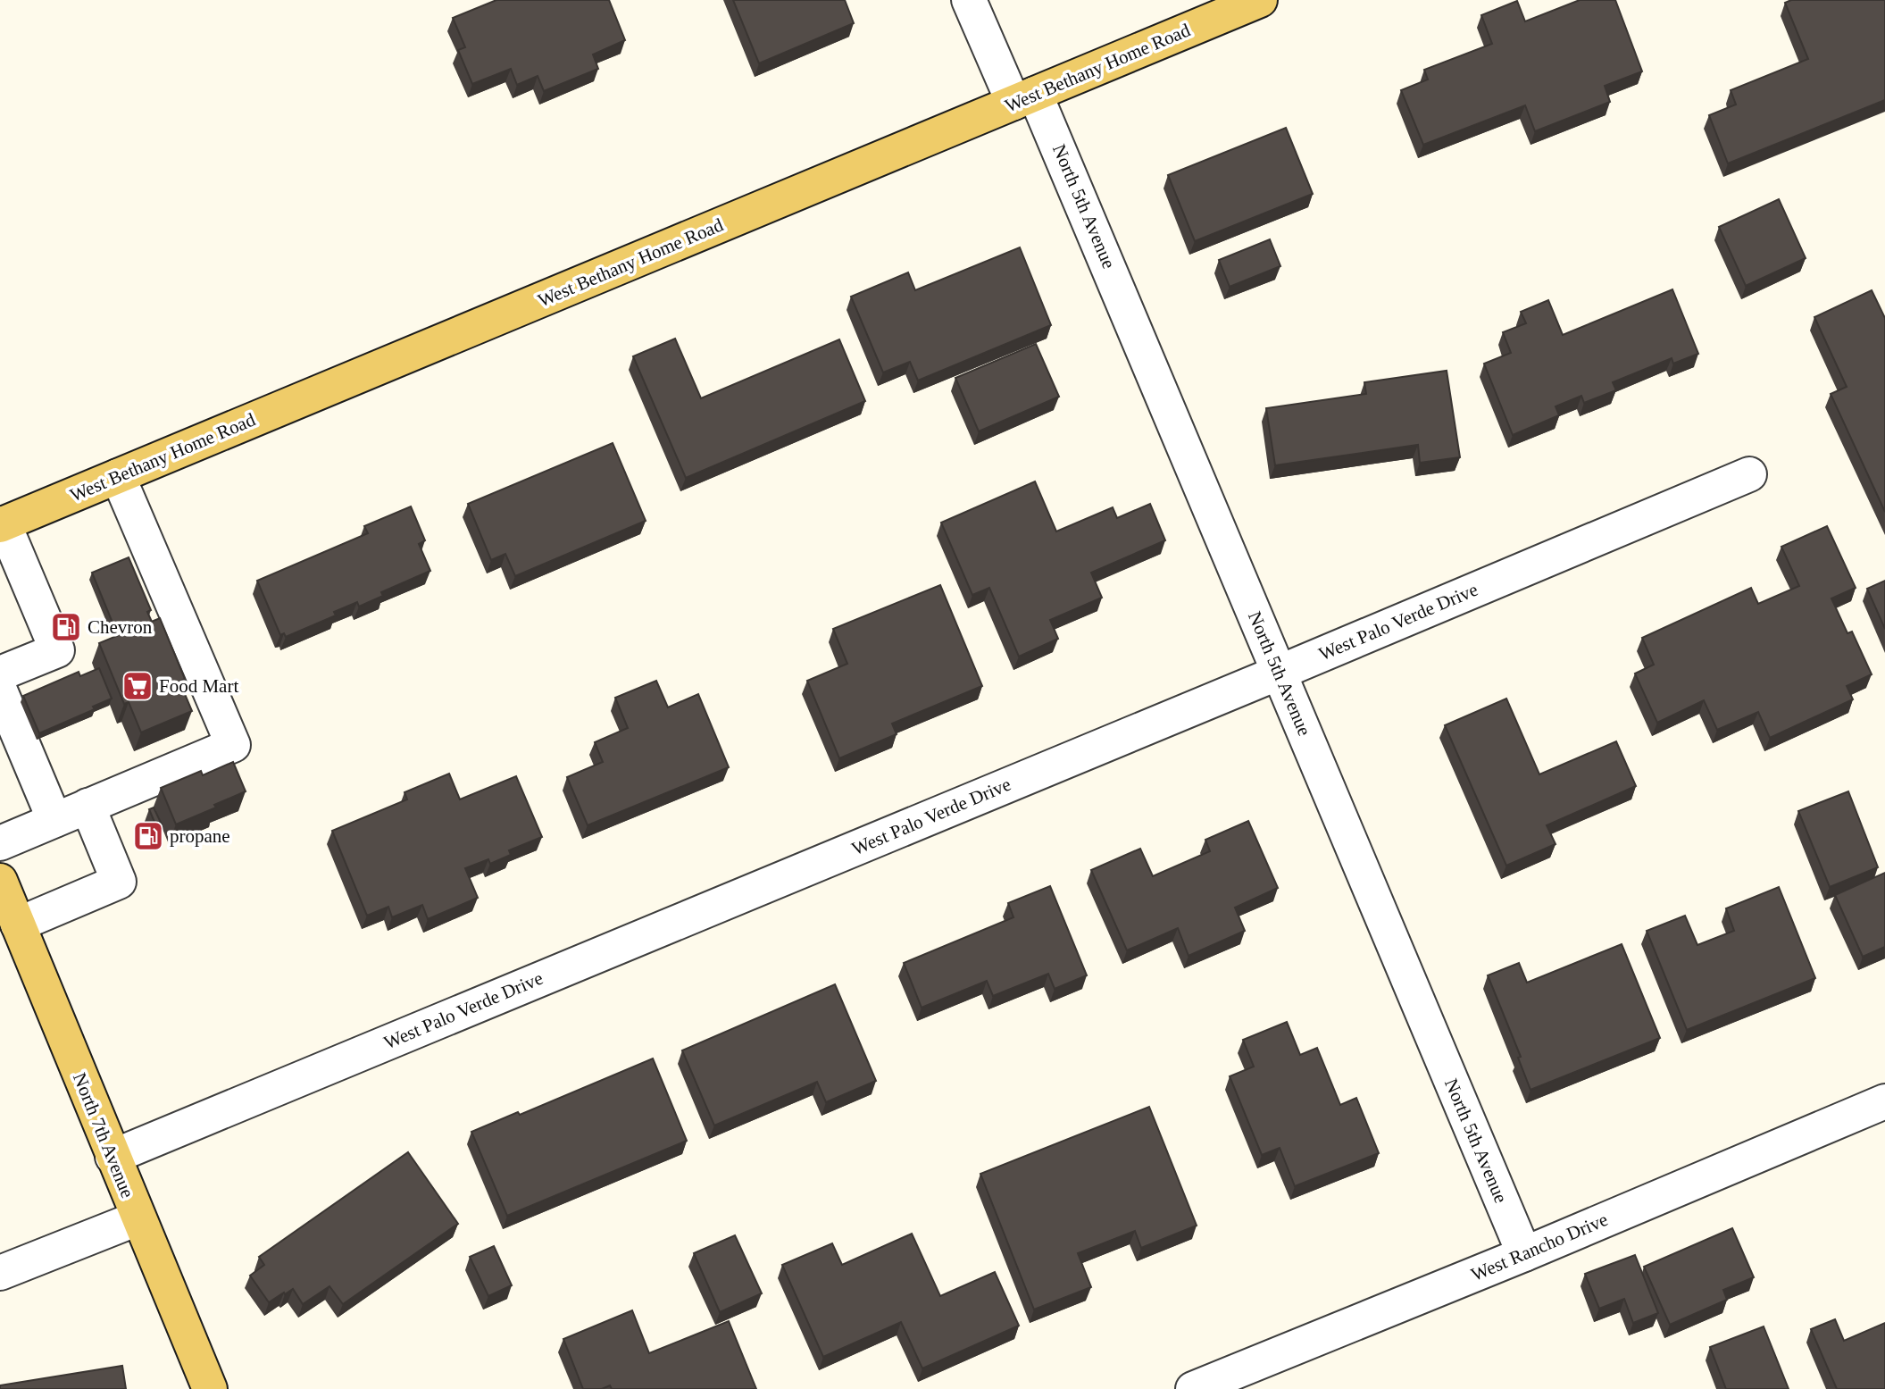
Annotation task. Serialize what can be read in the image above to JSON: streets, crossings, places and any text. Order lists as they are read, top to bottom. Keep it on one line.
{"streets":{"main road":["West Bethany Home Road","North 7th Avenue"],"street":["North 5th Avenue","West Palo Verde Drive","West Rancho Drive"]},"crossings":[["West Bethany Home Road","North 5th Avenue"],["North 5th Avenue","West Palo Verde Drive"],["North 5th Avenue","West Rancho Drive"],["West Palo Verde Drive","North 7th Avenue"]],"places":{"fuel station":["Chevron","propane"],"supermarket":["Food Mart"]}}
